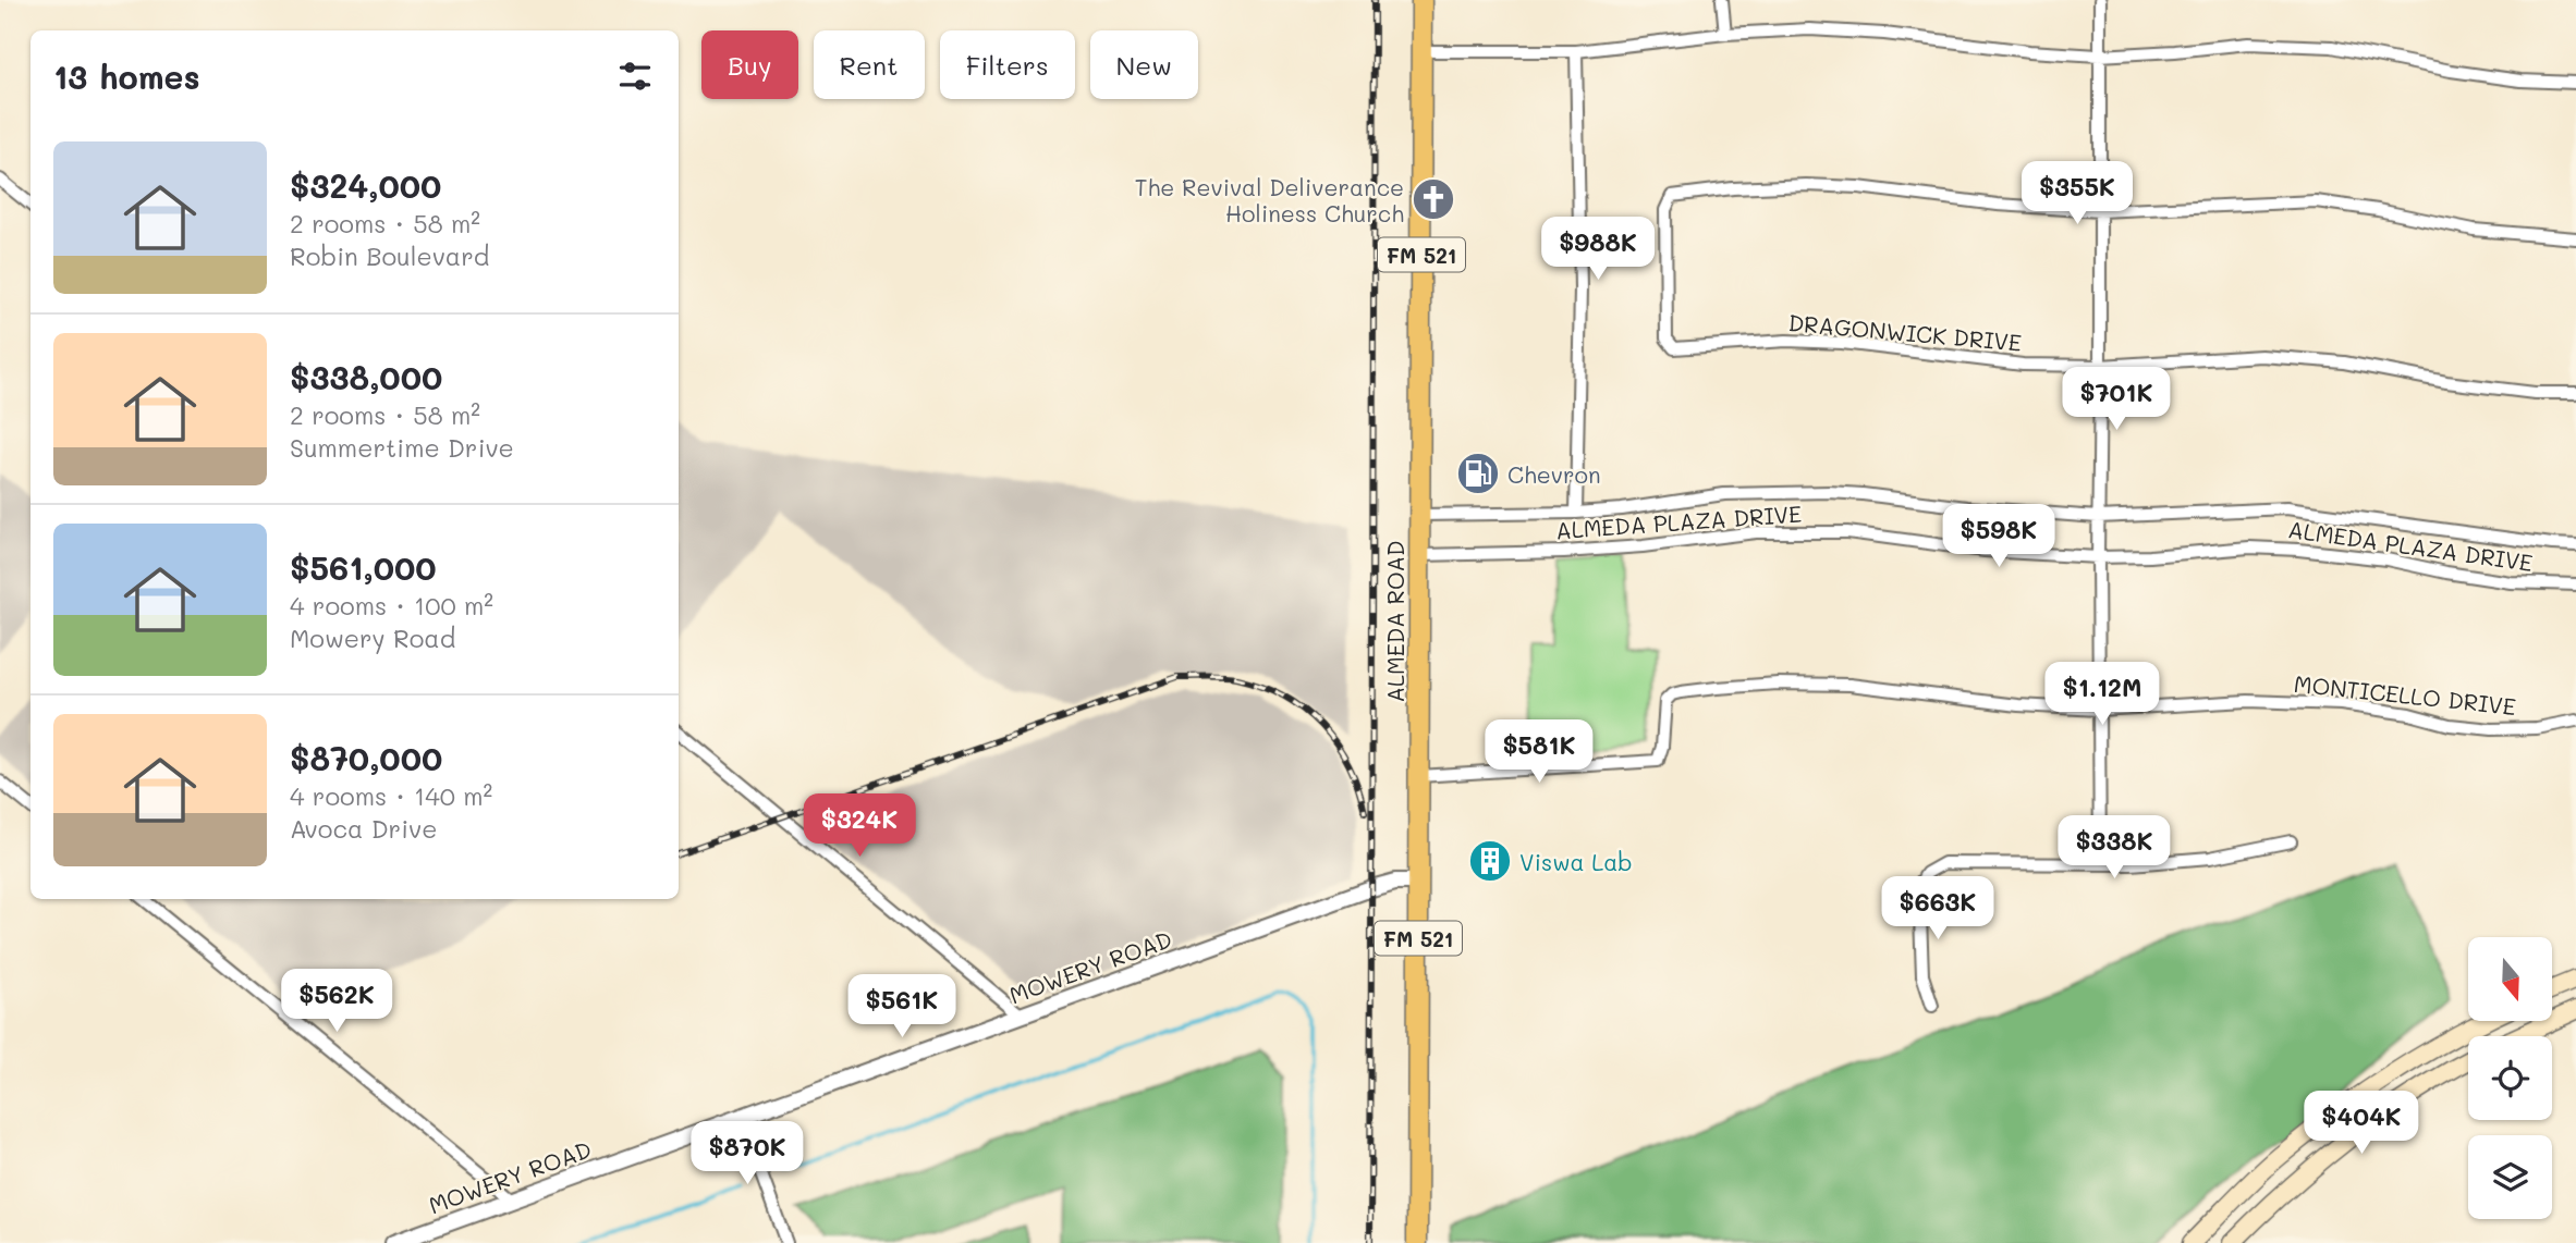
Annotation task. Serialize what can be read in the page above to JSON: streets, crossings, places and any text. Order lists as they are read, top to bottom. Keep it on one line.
{"streets":{"main road":["FM 521","ALMEDA ROAD"],"street":["DRAGONWICK DRIVE","ALMEDA PLAZA DRIVE","MONTICELLO DRIVE","MOWERY ROAD"]},"crossings":[["ALMEDA PLAZA DRIVE","ALMEDA ROAD"],["ALMEDA ROAD","MONTICELLO DRIVE"],["ALMEDA ROAD","MOWERY ROAD"]],"places":{"church":["The Revival Deliverance Holiness Church"],"fuel station":["Chevron"],"building":["Viswa Lab"]},"north":"bottom","page":{"chip":["Buy","Rent","Filters","New"],"heading":"13 homes","list":[{"name":"$324,000","note":"2 rooms · 58 m² · Robin Boulevard"},{"name":"$338,000","note":"2 rooms · 58 m² · Summertime Drive"},{"name":"$561,000","note":"4 rooms · 100 m² · Mowery Road"},{"name":"$870,000","note":"4 rooms · 140 m² · Avoca Drive"}],"price":["$355K","$988K","$701K","$598K","$1.12M","$581K","$324K","$338K","$663K","$562K","$561K","$404K","$870K"]}}
